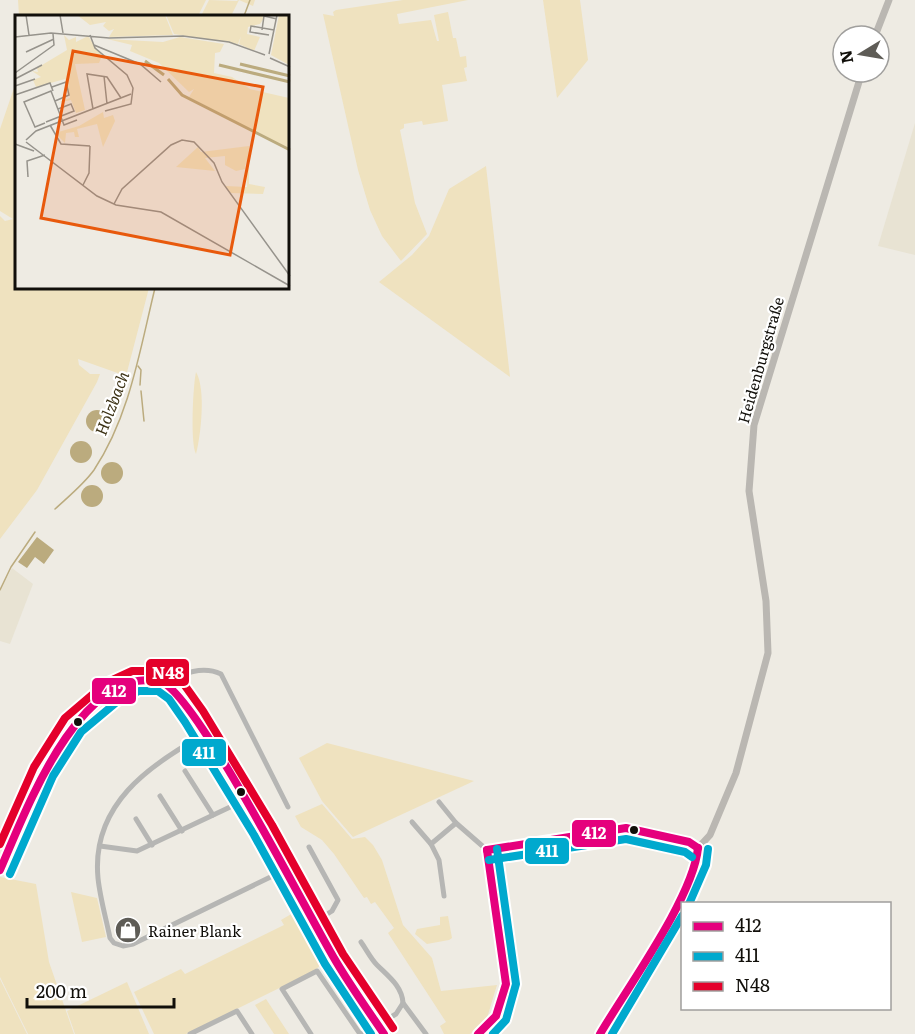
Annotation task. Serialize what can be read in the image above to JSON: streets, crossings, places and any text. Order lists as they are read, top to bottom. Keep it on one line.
{"streets":{"street":["Heidenburgstraße"]},"water":["Holzbach"],"places":{"shop":["Rainer Blank"]},"lines":["transit line N48","transit line 412","transit line 411"],"legend":["412","411","N48"],"scale_bar":"200 m","north":"left"}
